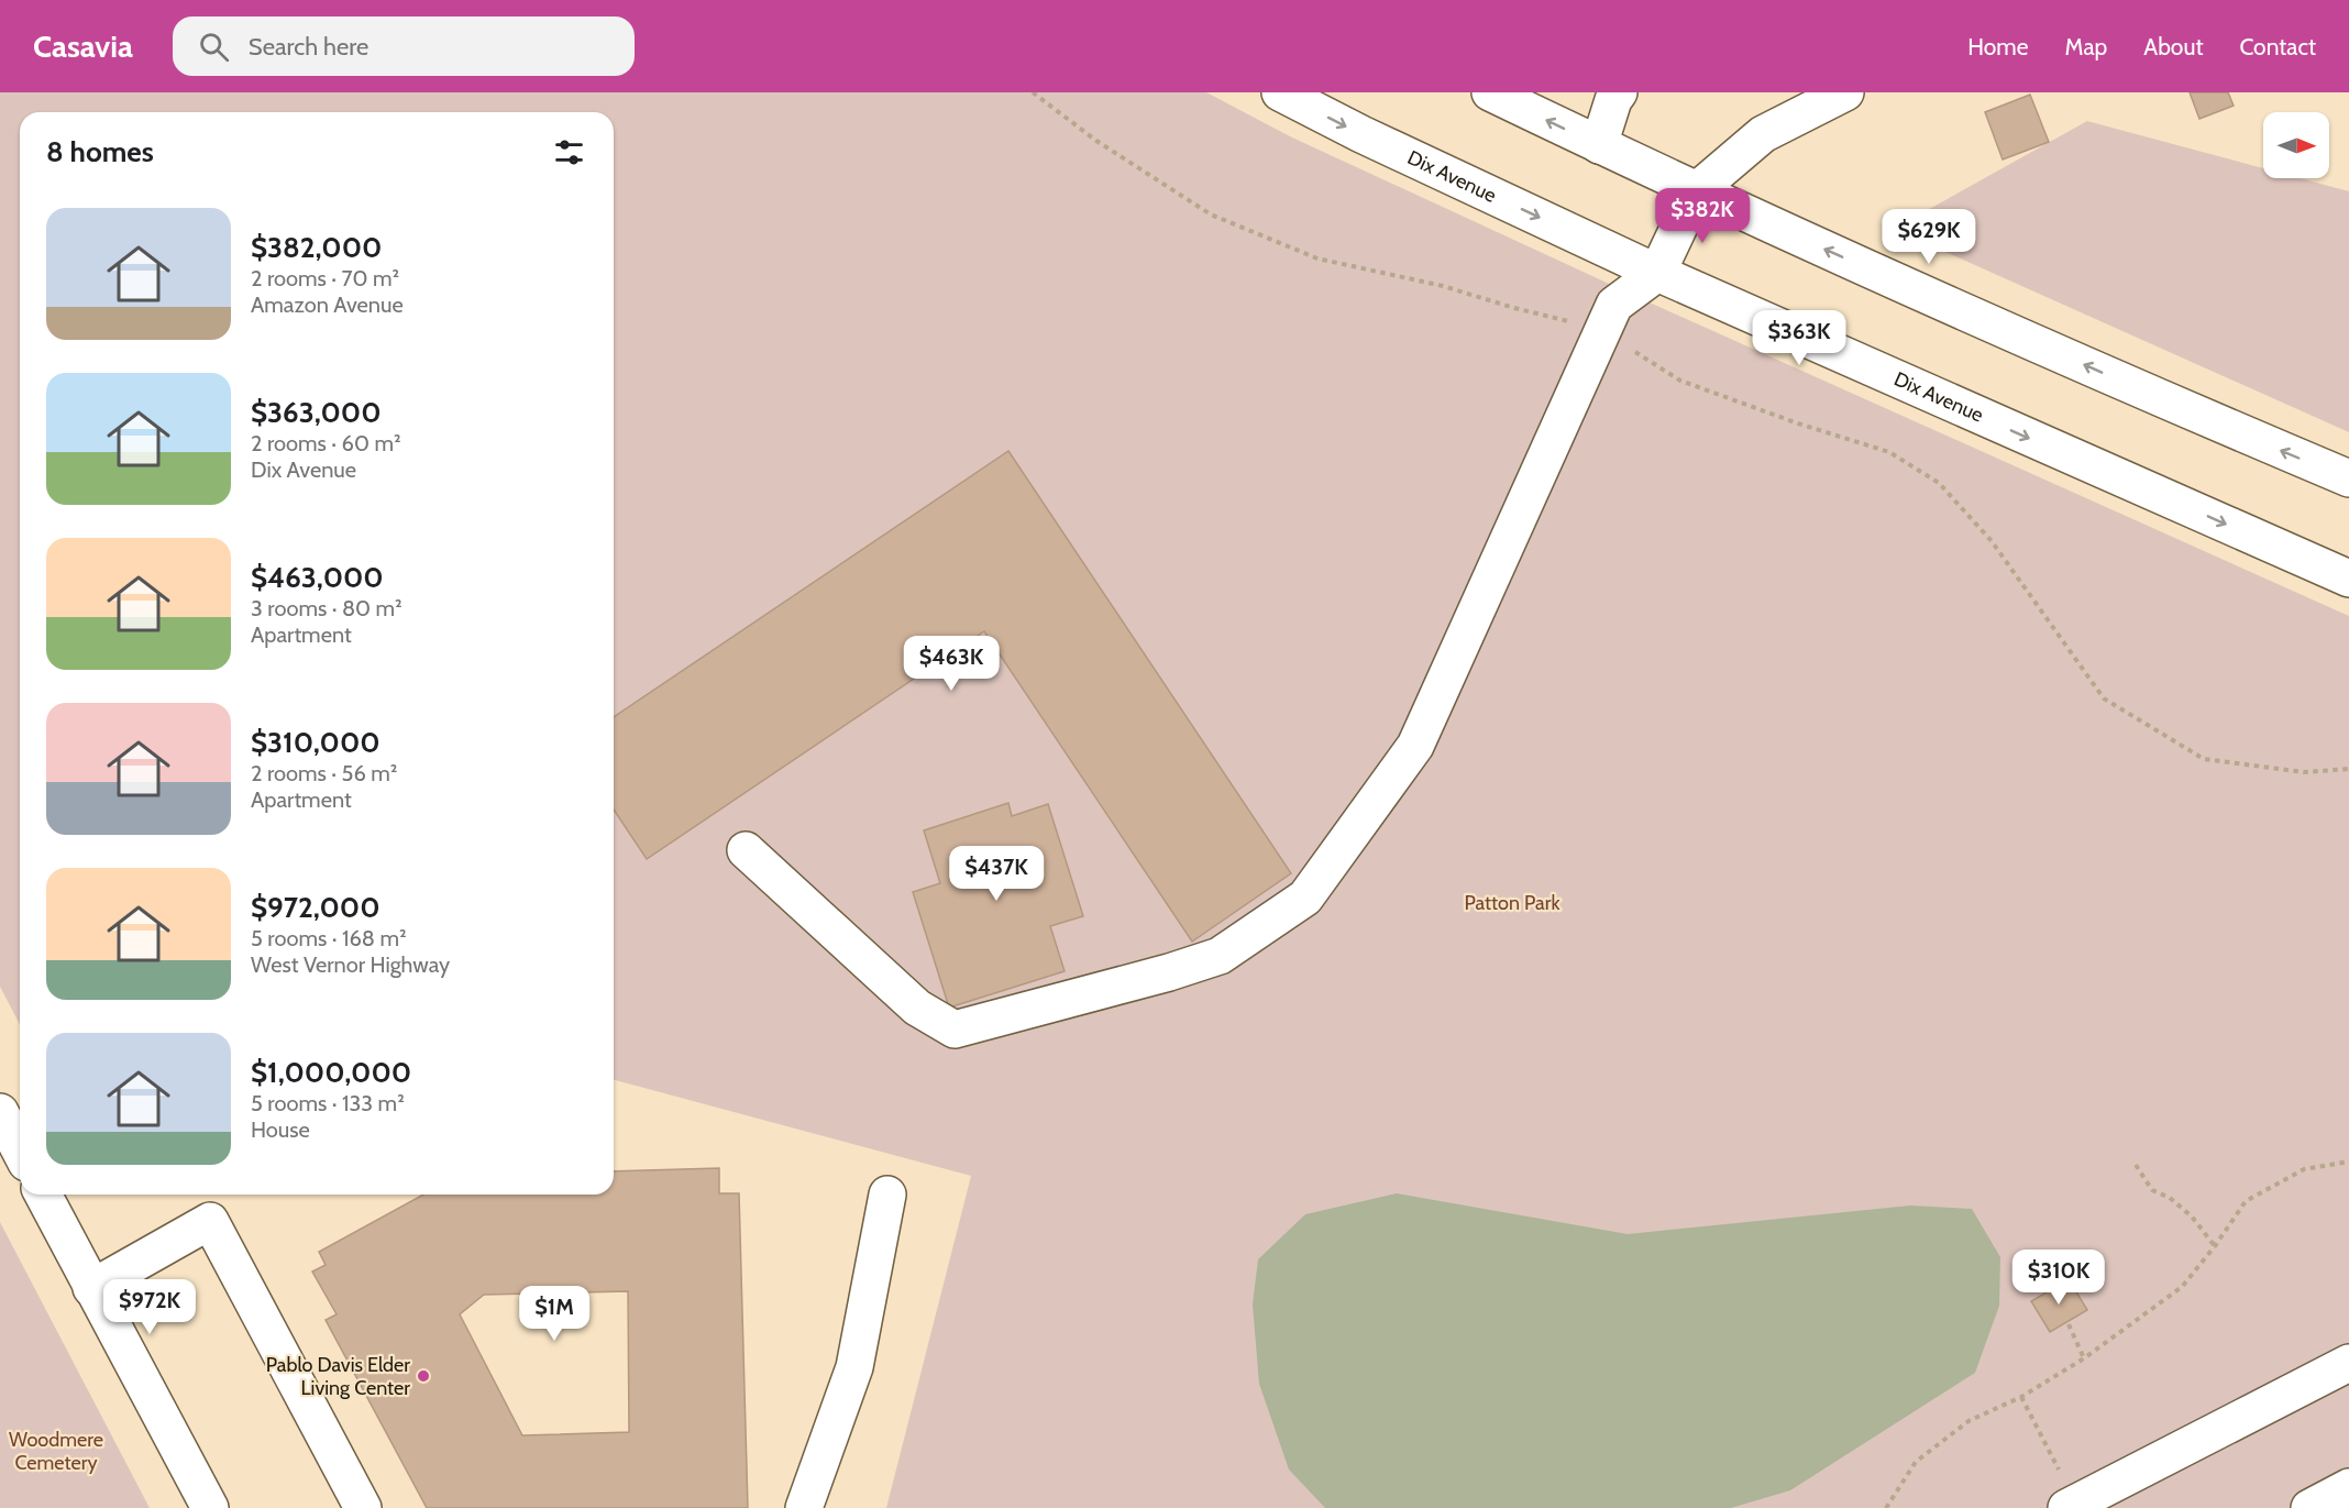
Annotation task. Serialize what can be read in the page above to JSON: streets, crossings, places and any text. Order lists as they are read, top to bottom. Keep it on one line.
{"streets":{"street":["Dix Avenue"]},"parks":["Patton Park","Woodmere Cemetery"],"places":["Pablo Davis Elder Living Center"],"north":"right","page":{"header":"Casavia","search":"Search here","nav":["Home","Map","About","Contact"],"heading":"8 homes","price":["$382K","$629K","$363K","$463K","$437K","$310K","$972K","$1M"],"list":[{"name":"$382,000","note":"2 rooms · 70 m² · Amazon Avenue"},{"name":"$363,000","note":"2 rooms · 60 m² · Dix Avenue"},{"name":"$463,000","note":"3 rooms · 80 m² · Apartment"},{"name":"$310,000","note":"2 rooms · 56 m² · Apartment"},{"name":"$972,000","note":"5 rooms · 168 m² · West Vernor Highway"},{"name":"$1,000,000","note":"5 rooms · 133 m² · House"}]}}
